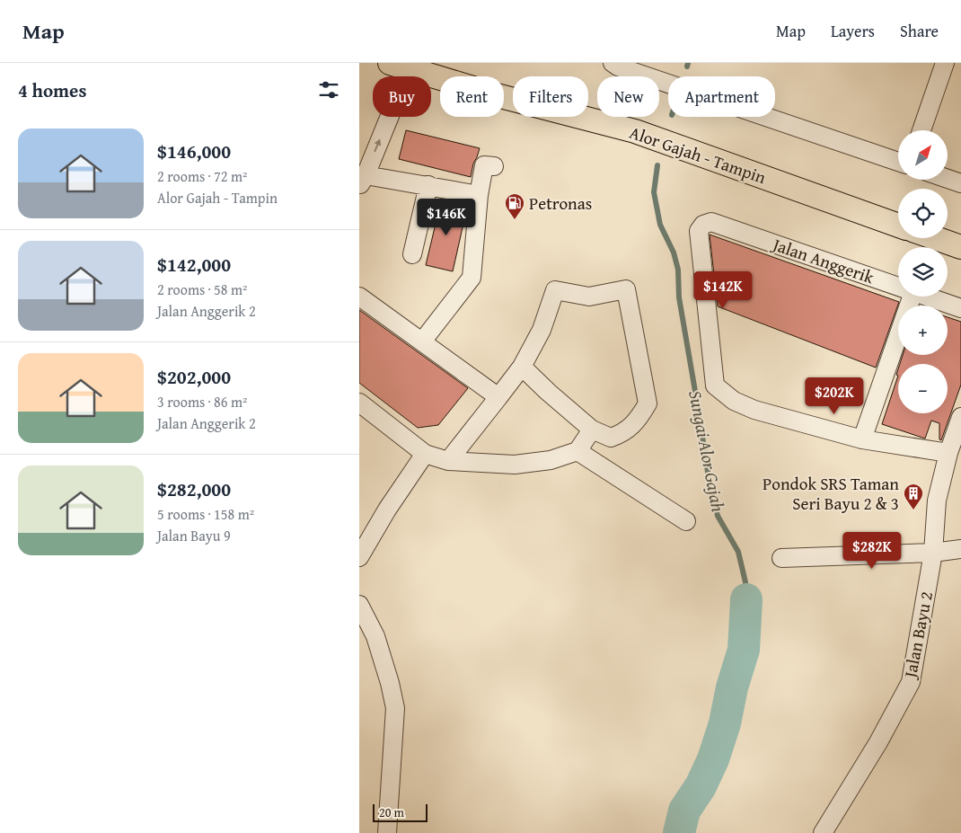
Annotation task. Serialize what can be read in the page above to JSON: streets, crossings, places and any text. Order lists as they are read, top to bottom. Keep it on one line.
{"streets":{"main road":["Alor Gajah - Tampin"],"street":["Jalan Anggerik","Jalan Bayu 2"]},"water":["Sungai Alor Gajah"],"places":{"fuel station":["Petronas"],"building":["Pondok SRS Taman Seri Bayu 2 & 3"]},"scale_bar":"20 m","north":"top right","page":{"header":"Map","nav":["Map","Layers","Share"],"heading":"4 homes","chip":["Buy","Rent","Filters","New","Apartment"],"list":[{"name":"$146,000","note":"2 rooms · 72 m² · Alor Gajah - Tampin"},{"name":"$142,000","note":"2 rooms · 58 m² · Jalan Anggerik 2"},{"name":"$202,000","note":"3 rooms · 86 m² · Jalan Anggerik 2"},{"name":"$282,000","note":"5 rooms · 158 m² · Jalan Bayu 9"}],"map_buttons":["+","−"],"price":["$146K","$142K","$202K","$282K"],"scale":"20 m"}}
